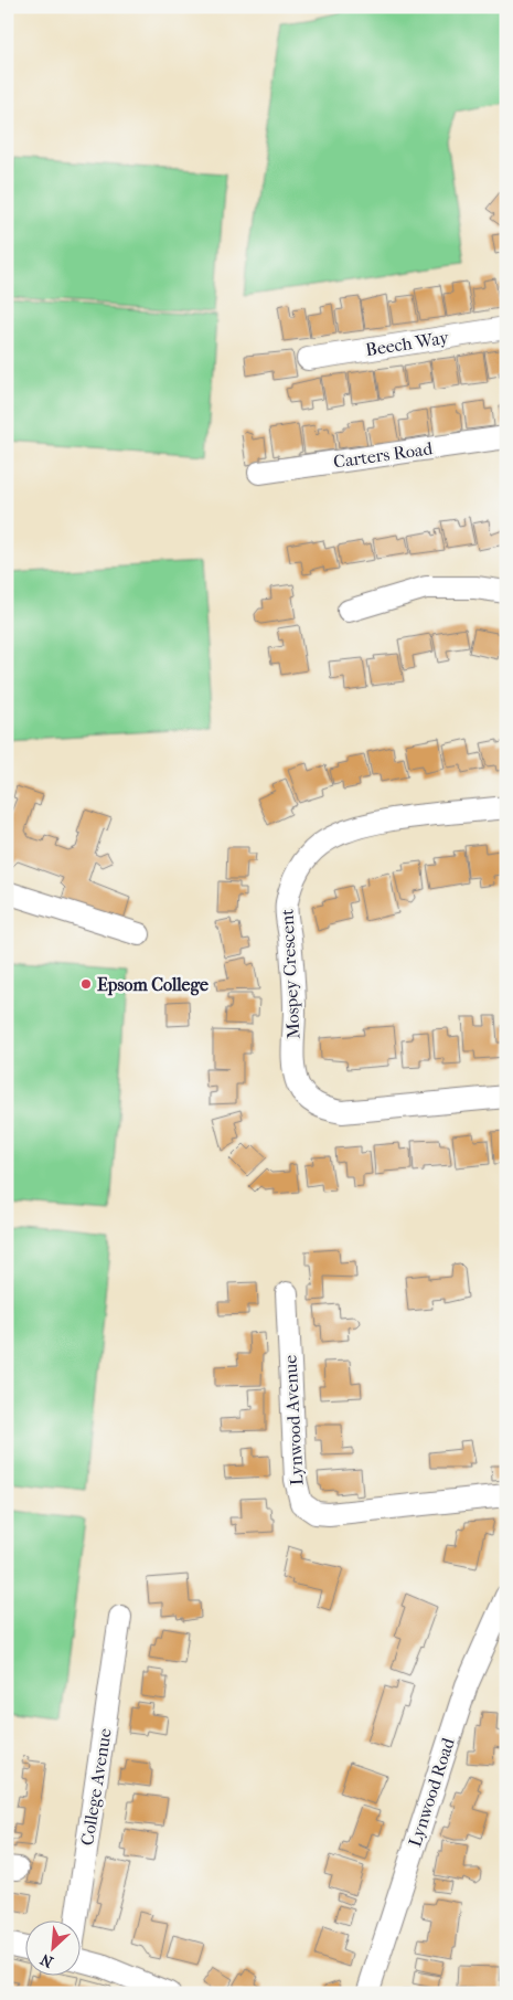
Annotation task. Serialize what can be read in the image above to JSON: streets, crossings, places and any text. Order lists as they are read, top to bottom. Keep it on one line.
{"streets":{"street":["Beech Way","Carters Road","Mospey Crescent","Lynwood Avenue","College Avenue","Lynwood Road"]},"places":["Epsom College"],"north":"bottom left"}
